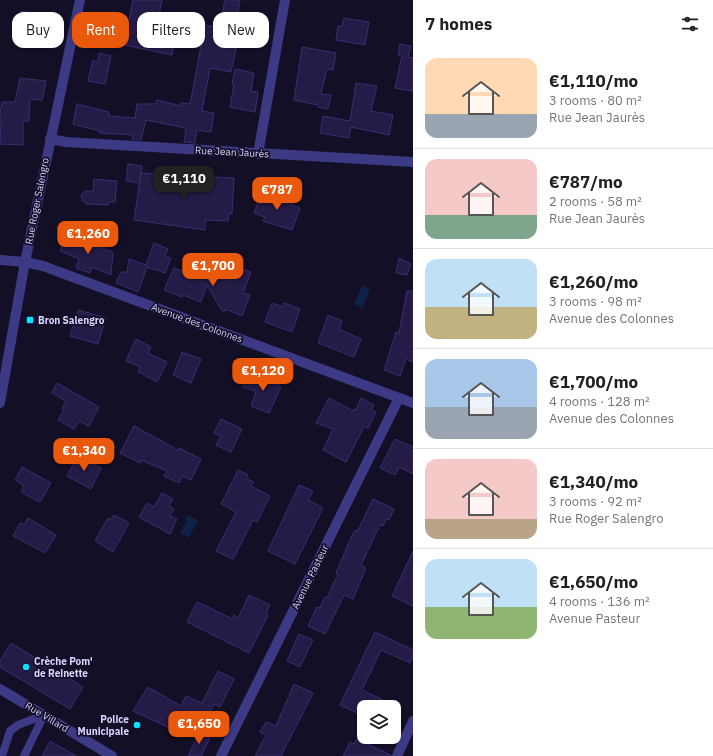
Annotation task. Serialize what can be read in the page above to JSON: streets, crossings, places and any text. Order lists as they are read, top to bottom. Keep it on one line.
{"streets":{"street":["Rue Jean Jaurès","Rue Roger Salengro","Avenue des Colonnes","Avenue Pasteur","Rue Villard"]},"crossings":[["Rue Jean Jaurès","Rue Roger Salengro"],["Rue Roger Salengro","Avenue des Colonnes"],["Avenue des Colonnes","Avenue Pasteur"]],"places":{"transit":["Bron Salengro"],"other":["Crèche Pom' de Reinette","Police Municipale"]},"page":{"heading":"7 homes","chip":["Buy","Rent","Filters","New"],"list":[{"name":"€1,110/mo","note":"3 rooms · 80 m² · Rue Jean Jaurès"},{"name":"€787/mo","note":"2 rooms · 58 m² · Rue Jean Jaurès"},{"name":"€1,260/mo","note":"3 rooms · 98 m² · Avenue des Colonnes"},{"name":"€1,700/mo","note":"4 rooms · 128 m² · Avenue des Colonnes"},{"name":"€1,340/mo","note":"3 rooms · 92 m² · Rue Roger Salengro"},{"name":"€1,650/mo","note":"4 rooms · 136 m² · Avenue Pasteur"}],"price":["€1,110","€787","€1,260","€1,700","€1,120","€1,340","€1,650"]}}
